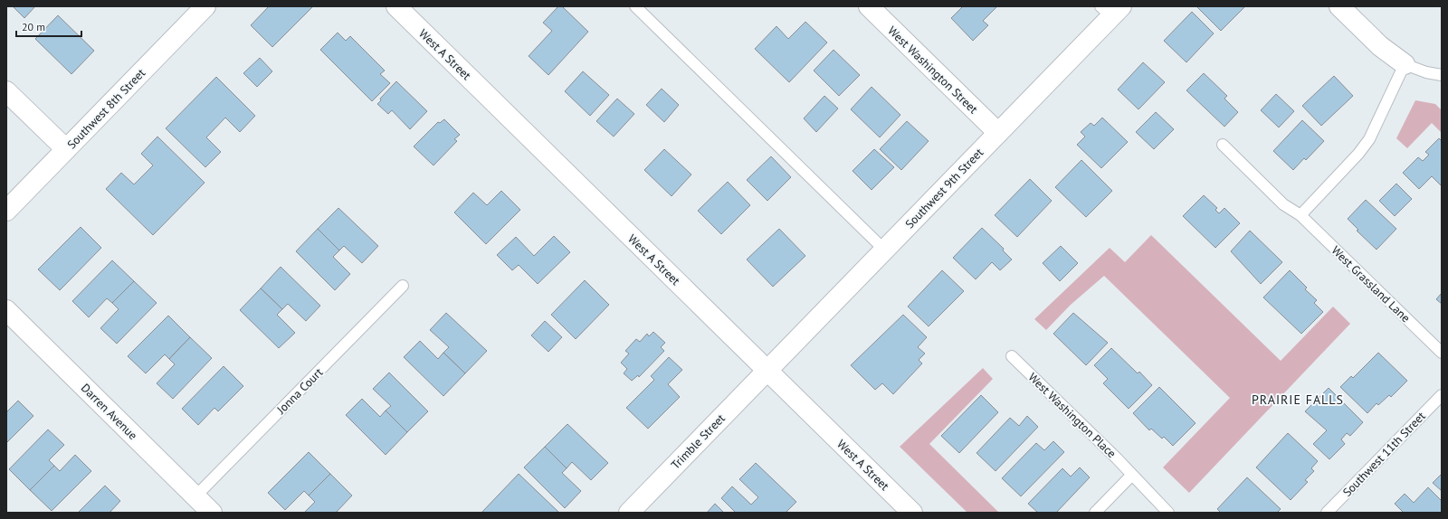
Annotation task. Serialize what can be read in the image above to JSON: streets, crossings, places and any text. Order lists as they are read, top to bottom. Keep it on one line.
{"streets":{"street":["West A Street","West Washington Street","Southwest 8th Street","Southwest 9th Street","Darren Avenue","Trimble Street"],"lane":["West Grassland Lane","Jonna Court","West Washington Place","Southwest 11th Street"]},"crossings":[["West A Street","Southwest 9th Street"],["West A Street","Trimble Street"],["West Washington Street","Southwest 9th Street"],["Southwest 9th Street","Trimble Street"],["Jonna Court","Darren Avenue"]],"districts":["PRAIRIE FALLS"],"scale_bar":"20 m"}
